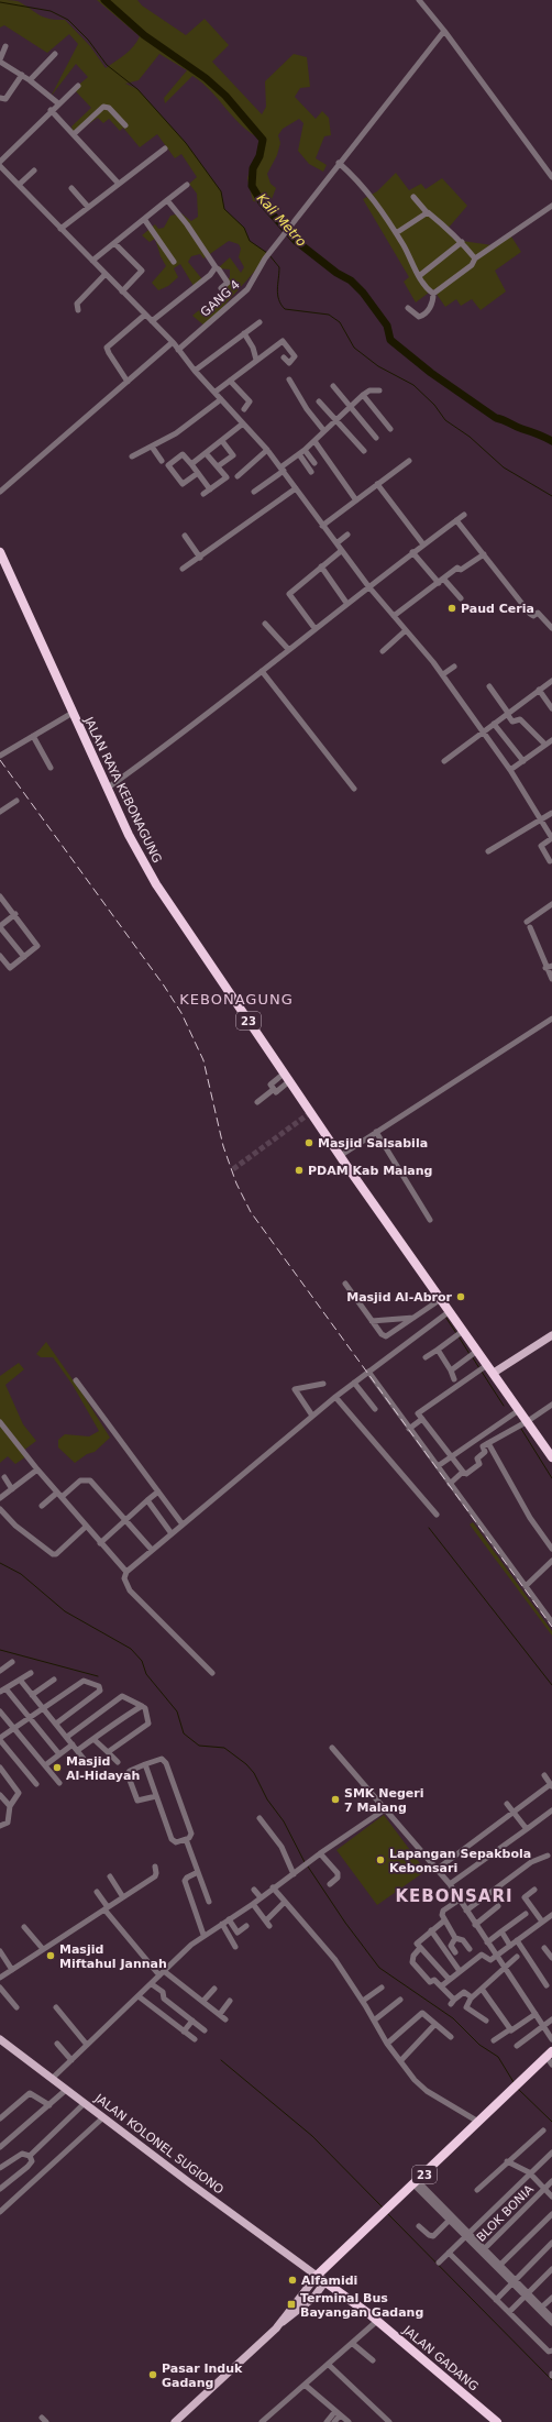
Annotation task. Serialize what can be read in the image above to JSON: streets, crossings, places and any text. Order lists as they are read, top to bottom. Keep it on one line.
{"streets":{"highway":["JALAN RAYA KEBONAGUNG","23","JALAN GADANG"],"main road":["JALAN KOLONEL SUGIONO"],"street":["GANG 4","BLOK BONIA"]},"crossings":[["23","JALAN GADANG"],["JALAN KOLONEL SUGIONO","JALAN GADANG"]],"districts":["KEBONAGUNG","KEBONSARI"],"water":["Kali Metro"],"places":{"other":["Paud Ceria","Masjid Salsabila","PDAM Kab Malang","Masjid Al-Abror","Masjid Al-Hidayah","SMK Negeri 7 Malang","Lapangan Sepakbola Kebonsari","Masjid Miftahul Jannah","Alfamidi","Pasar Induk Gadang"],"transit":["Terminal Bus Bayangan Gadang"]}}
